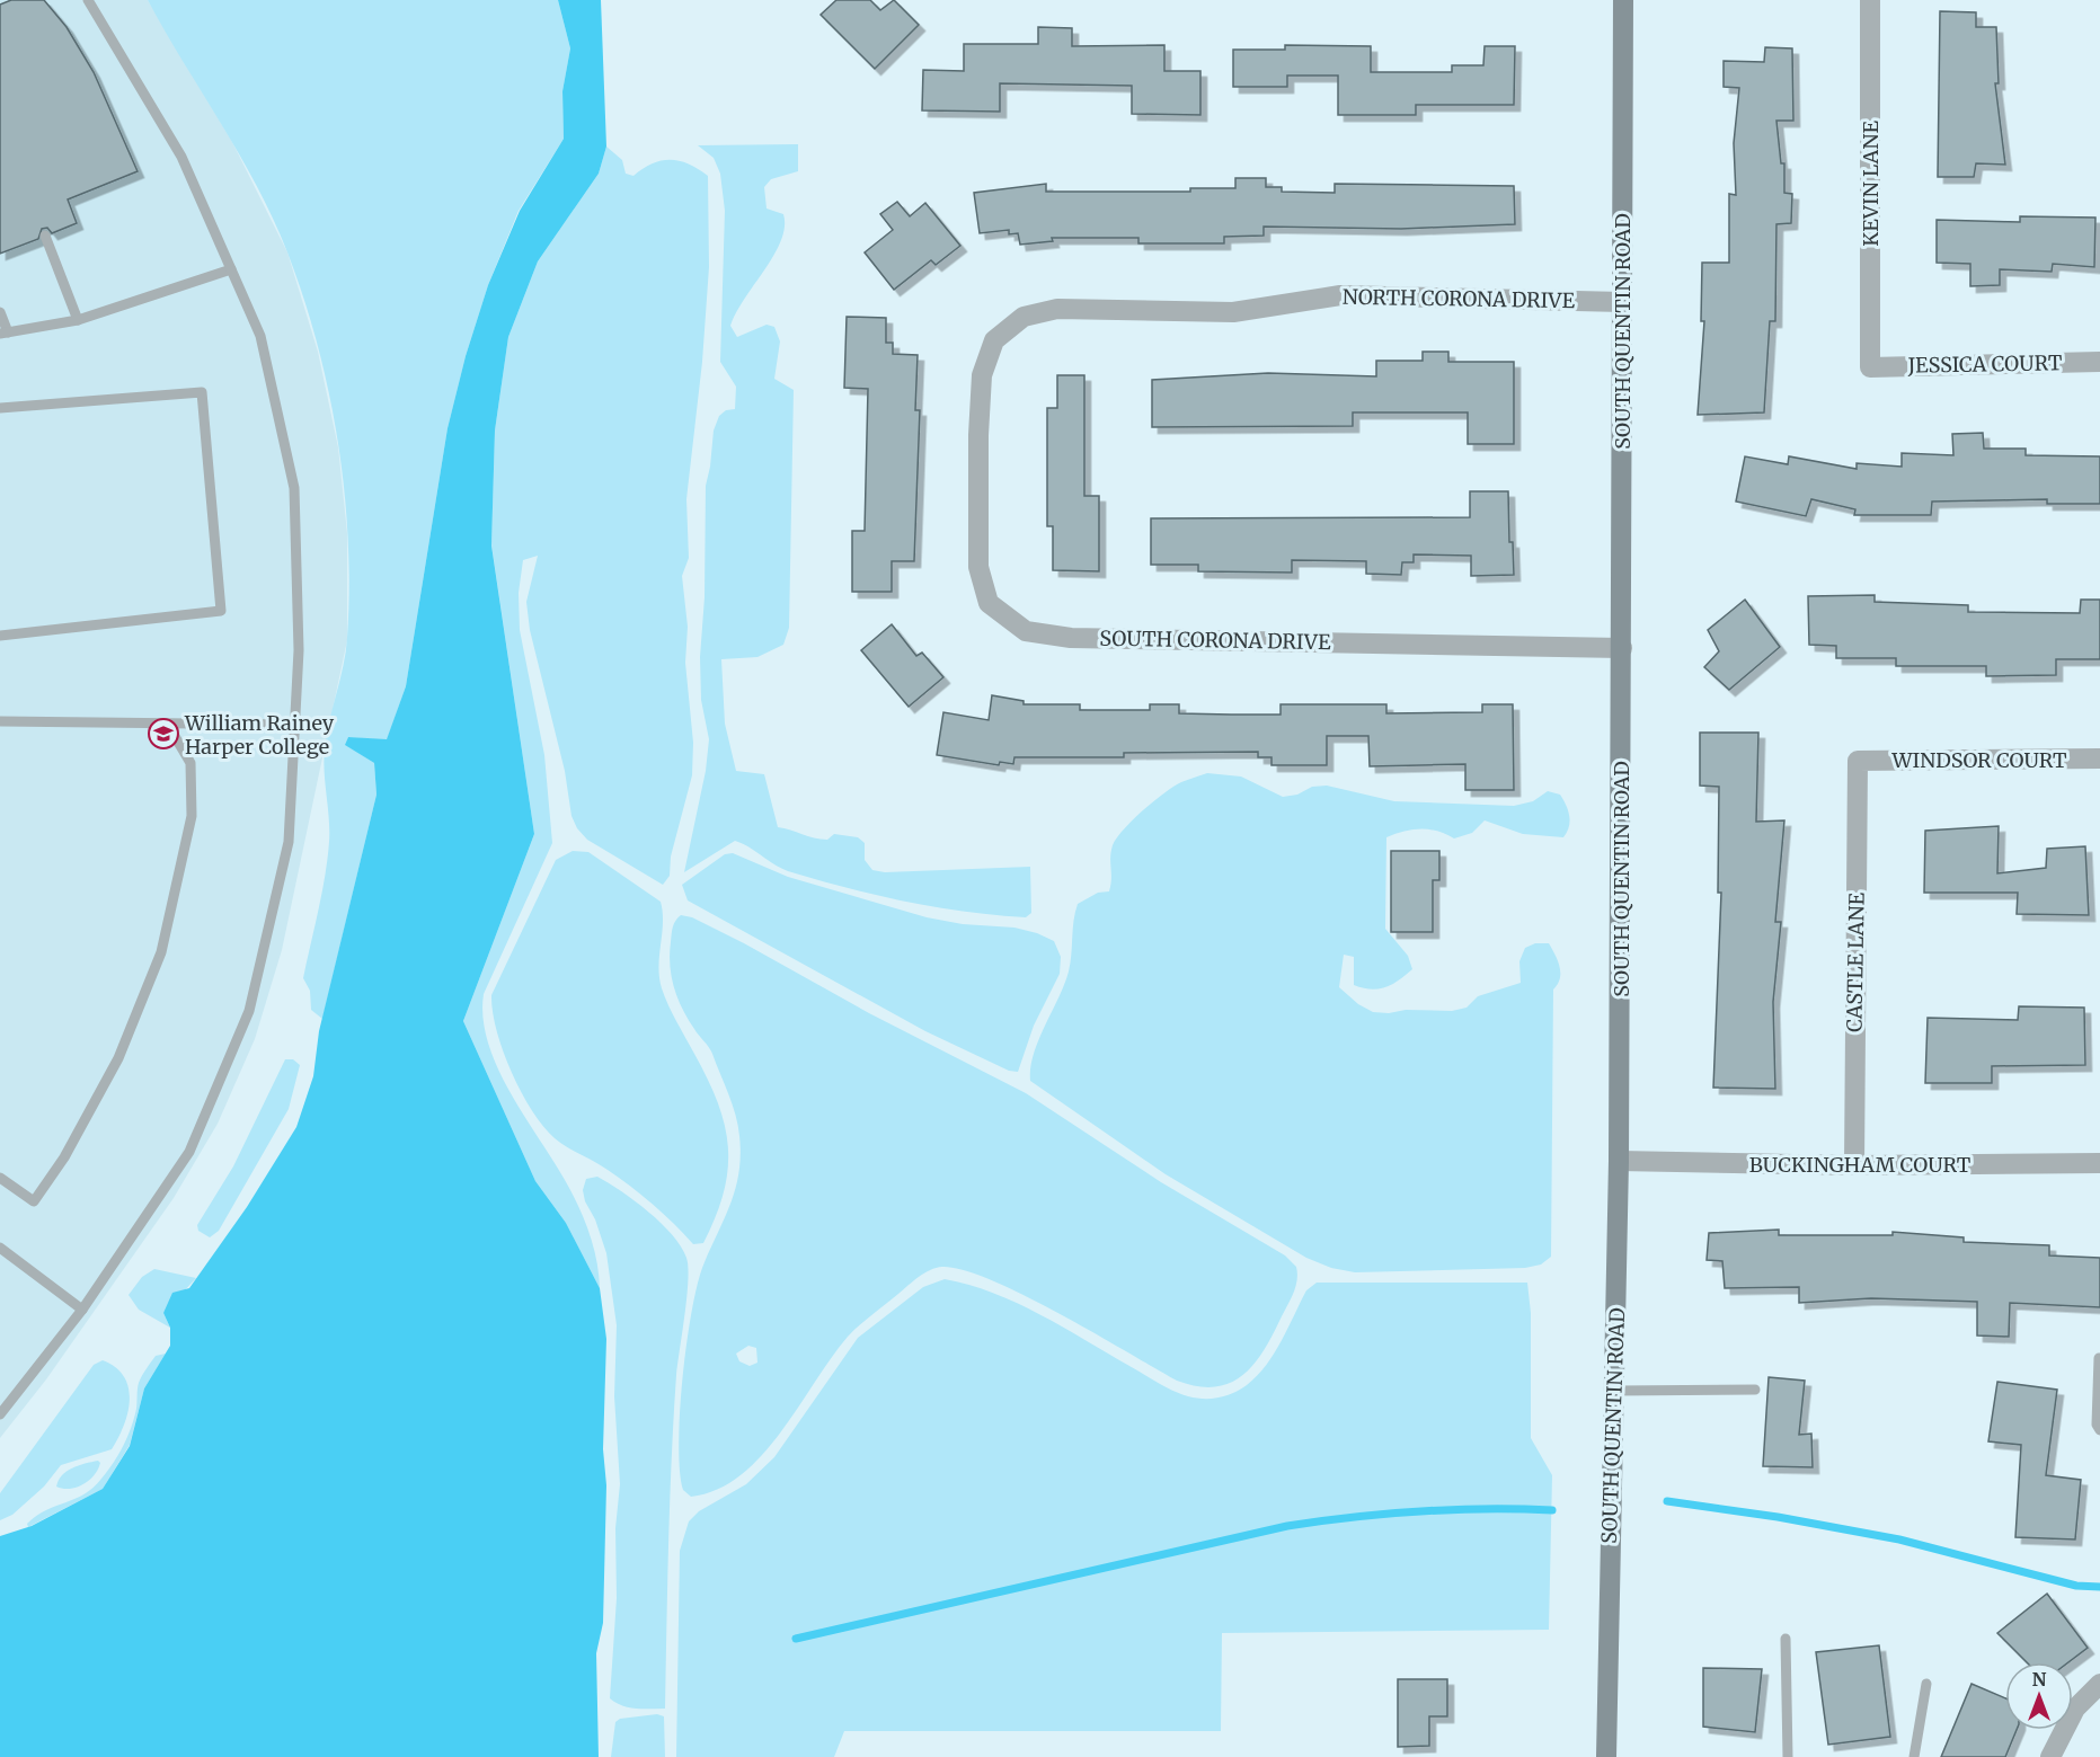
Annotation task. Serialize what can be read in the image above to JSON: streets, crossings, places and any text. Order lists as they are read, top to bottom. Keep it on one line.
{"streets":{"main road":["SOUTH QUENTIN ROAD"],"street":["KEVIN LANE","NORTH CORONA DRIVE","JESSICA COURT","SOUTH CORONA DRIVE","WINDSOR COURT","CASTLE LANE","BUCKINGHAM COURT"]},"crossings":[["KEVIN LANE","JESSICA COURT"],["NORTH CORONA DRIVE","SOUTH QUENTIN ROAD"],["NORTH CORONA DRIVE","SOUTH CORONA DRIVE"],["SOUTH QUENTIN ROAD","SOUTH CORONA DRIVE"],["SOUTH QUENTIN ROAD","BUCKINGHAM COURT"],["WINDSOR COURT","CASTLE LANE"],["CASTLE LANE","BUCKINGHAM COURT"]],"places":{"school or university":["William Rainey Harper College"]},"north":"top"}
